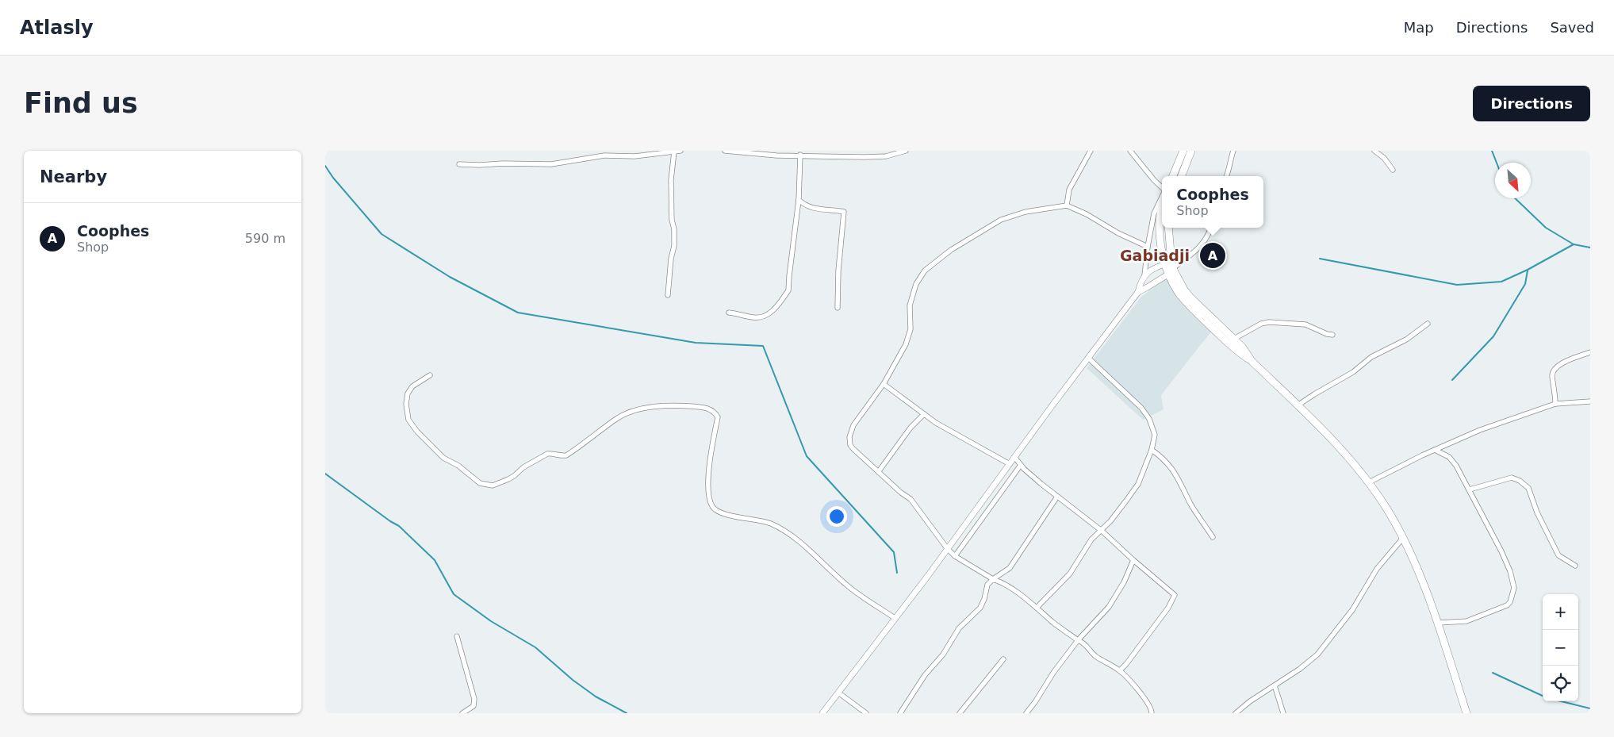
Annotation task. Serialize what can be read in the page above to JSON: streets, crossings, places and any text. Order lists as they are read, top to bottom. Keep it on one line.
{"districts":["Gabiadji"],"north":"bottom right","page":{"header":"Atlasly","nav":["Map","Directions","Saved"],"buttons":"Directions","title":"Find us","heading":"Nearby","popup":["Coophes","Shop"],"list":[{"mark":"A","name":"Coophes","note":"Shop","value":"590 m"}],"pins":"A","map_buttons":["+","−"]}}
